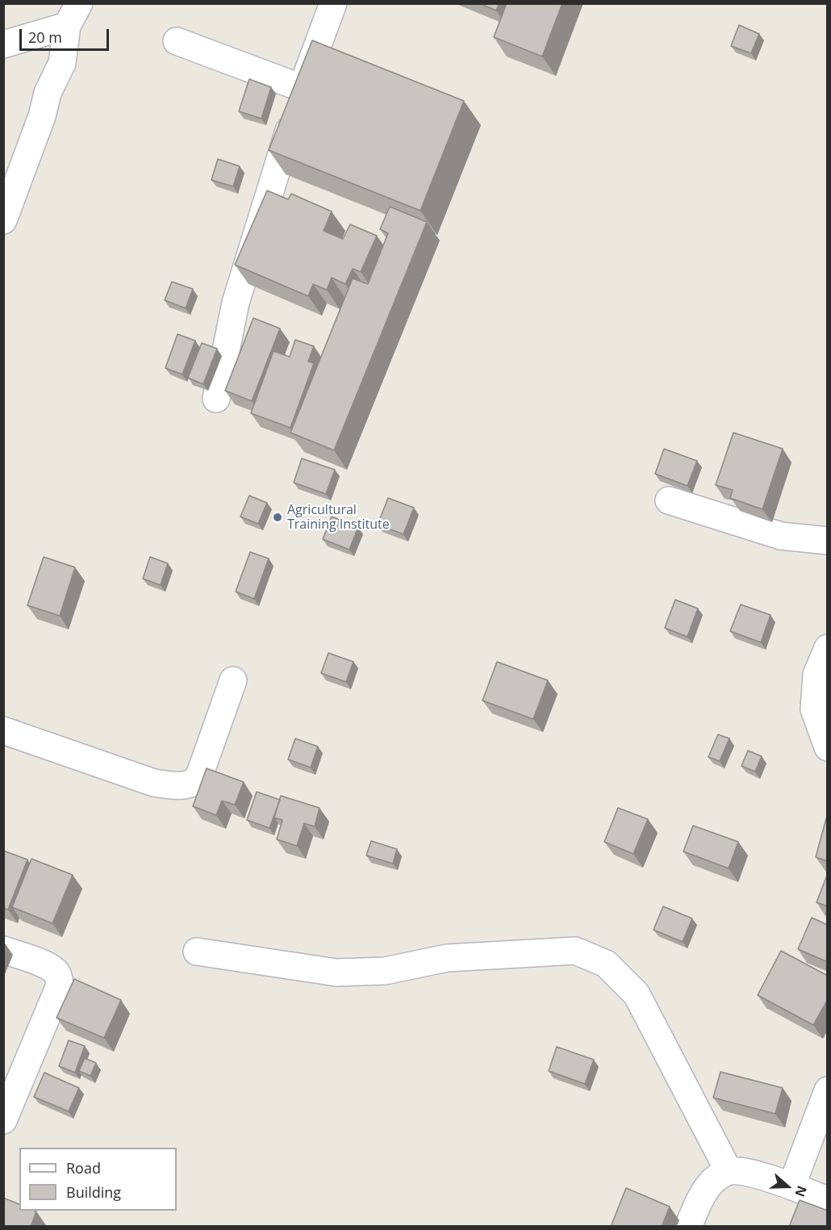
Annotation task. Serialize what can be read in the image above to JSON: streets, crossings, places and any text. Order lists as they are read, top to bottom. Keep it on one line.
{"places":["Agricultural Training Institute"],"legend":["Road","Building"],"scale_bar":"20 m","north":"right"}
